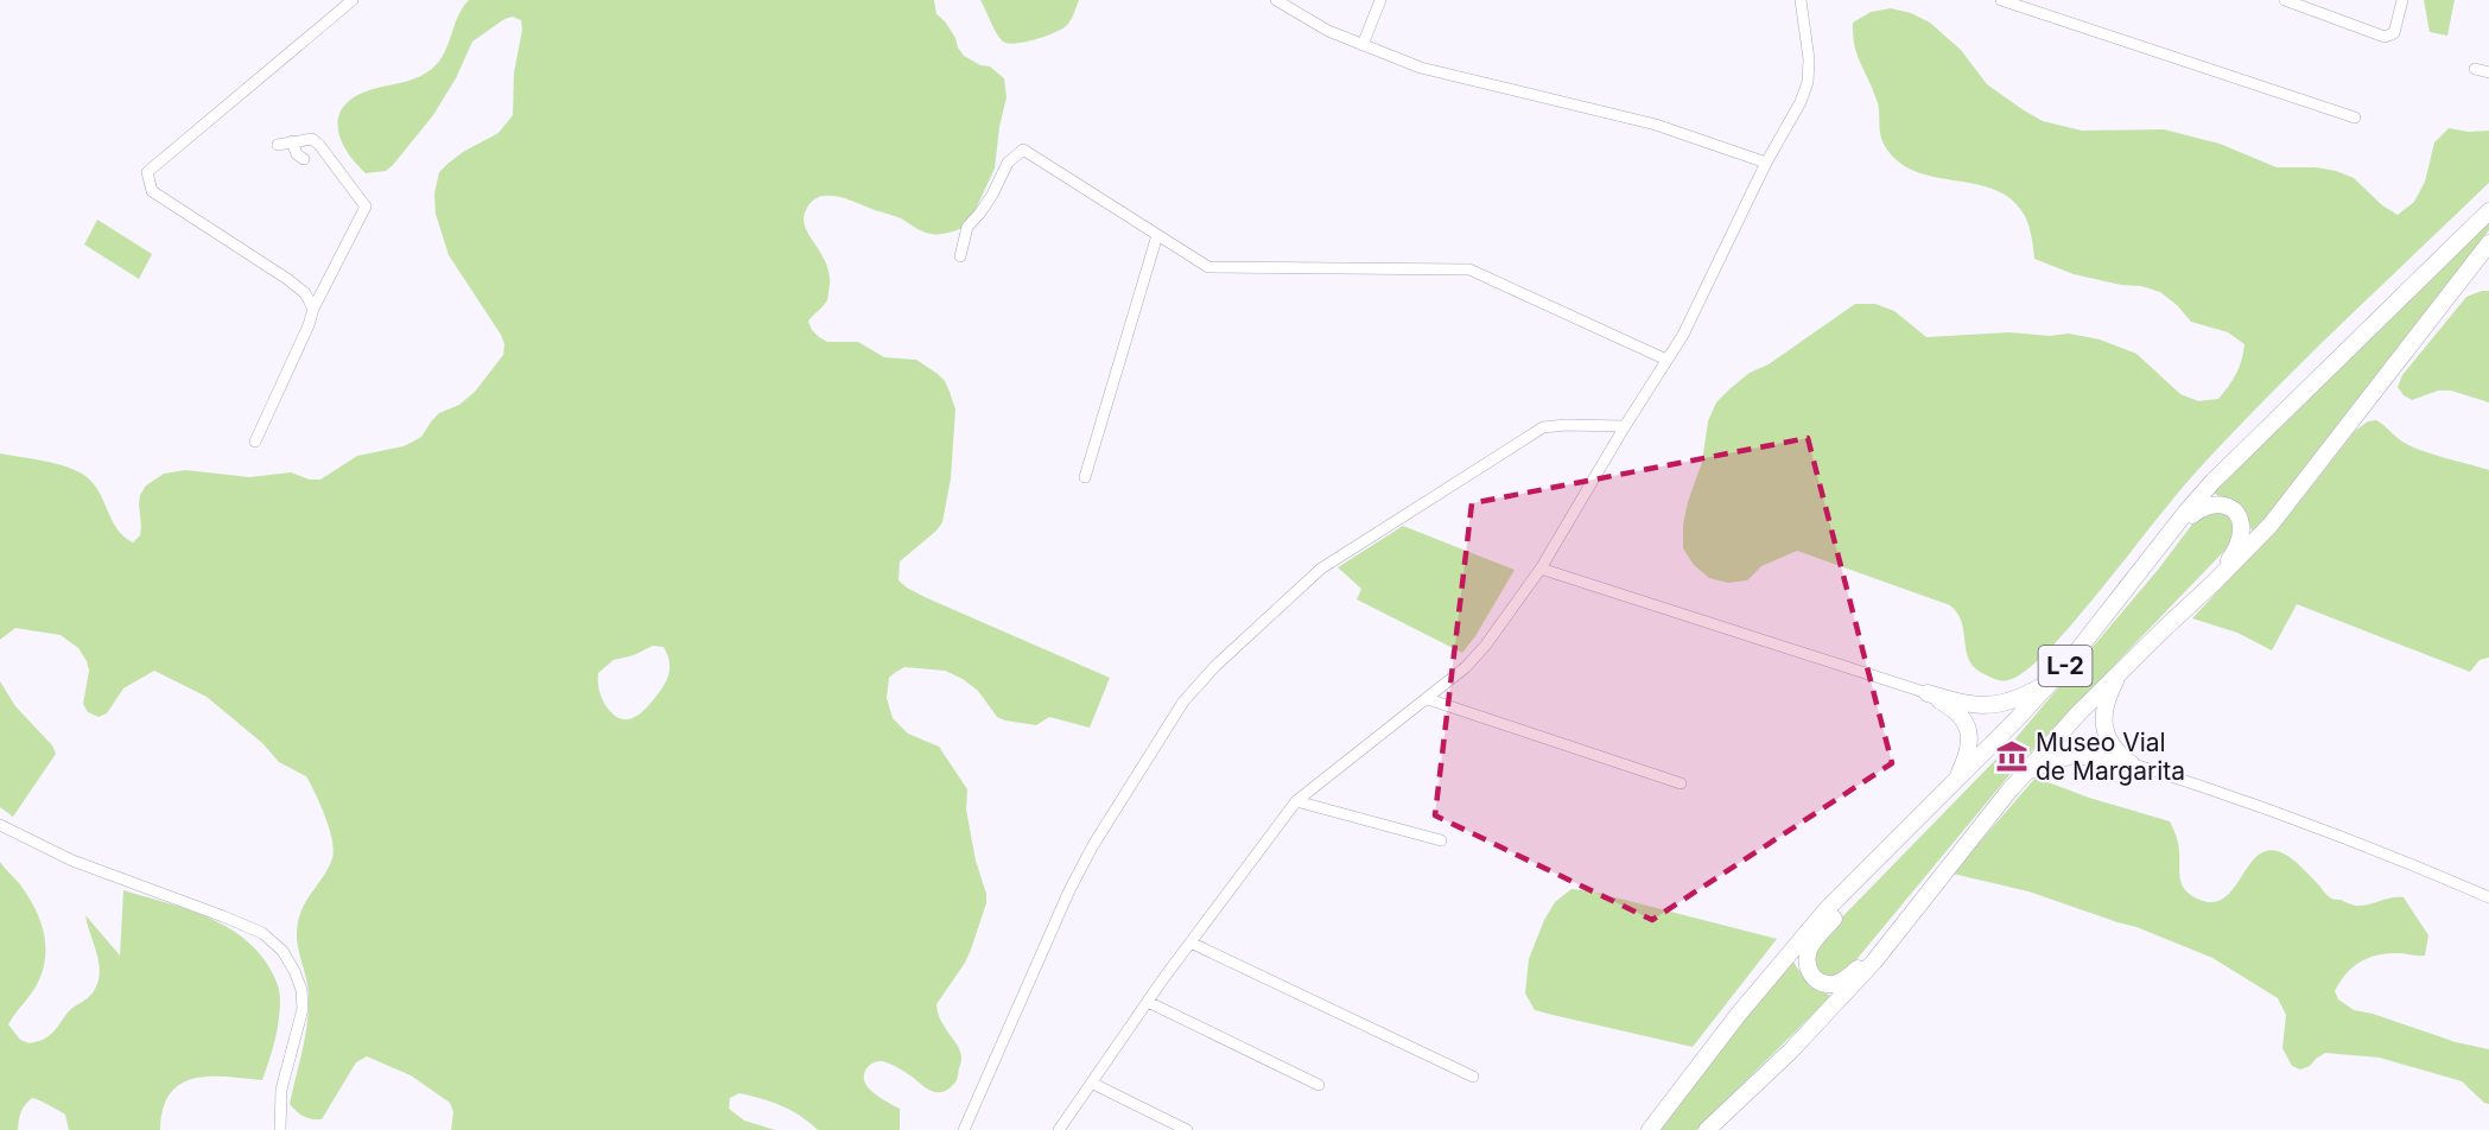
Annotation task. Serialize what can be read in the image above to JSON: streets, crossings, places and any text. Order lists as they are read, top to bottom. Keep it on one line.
{"streets":{"main road":["L-2"]},"places":{"museum":["Museo Vial de Margarita"]}}
